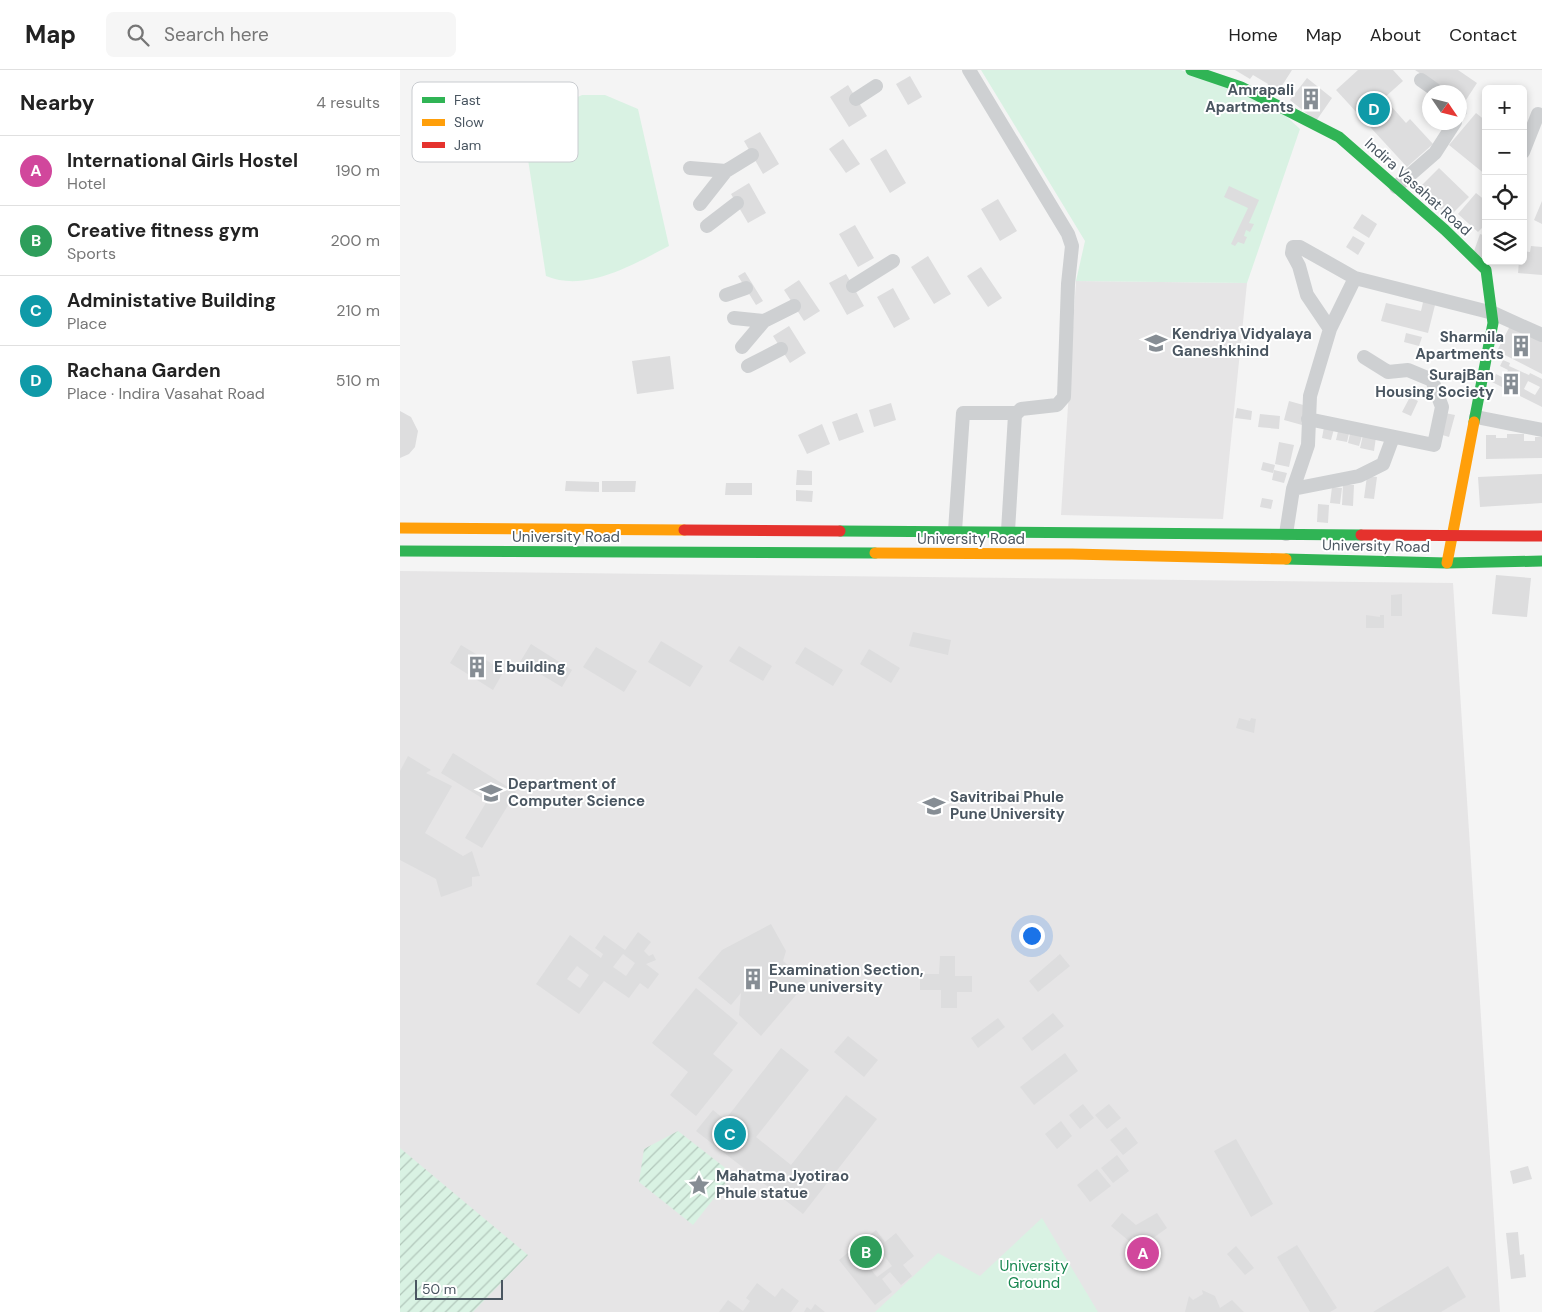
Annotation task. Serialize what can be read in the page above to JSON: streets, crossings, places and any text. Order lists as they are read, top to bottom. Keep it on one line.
{"streets":{"main road":["Indira Vasahat Road","University Road"]},"crossings":[["Indira Vasahat Road","University Road"]],"parks":["University Ground"],"places":{"building":["Amrapali Apartments","Sharmila Apartments","SurajBan Housing Society","E building","Examination Section, Pune university"],"school or university":["Kendriya Vidyalaya Ganeshkhind","Department of Computer Science","Savitribai Phule Pune University"],"place":["Mahatma Jyotirao Phule statue"]},"legend":["Fast","Slow","Jam"],"scale_bar":"50 m","north":"bottom right","page":{"header":"Map","search":"Search here","nav":["Home","Map","About","Contact"],"heading":["Nearby","4 results"],"map_buttons":["+","−"],"pins":["D","C","B","A"],"list":[{"mark":"A","name":"International Girls Hostel","note":"Hotel","value":"190 m"},{"mark":"B","name":"Creative fitness gym","note":"Sports","value":"200 m"},{"mark":"C","name":"Administative Building","note":"Place","value":"210 m"},{"mark":"D","name":"Rachana Garden","note":"Place · Indira Vasahat Road","value":"510 m"}],"scale":"50 m"}}
